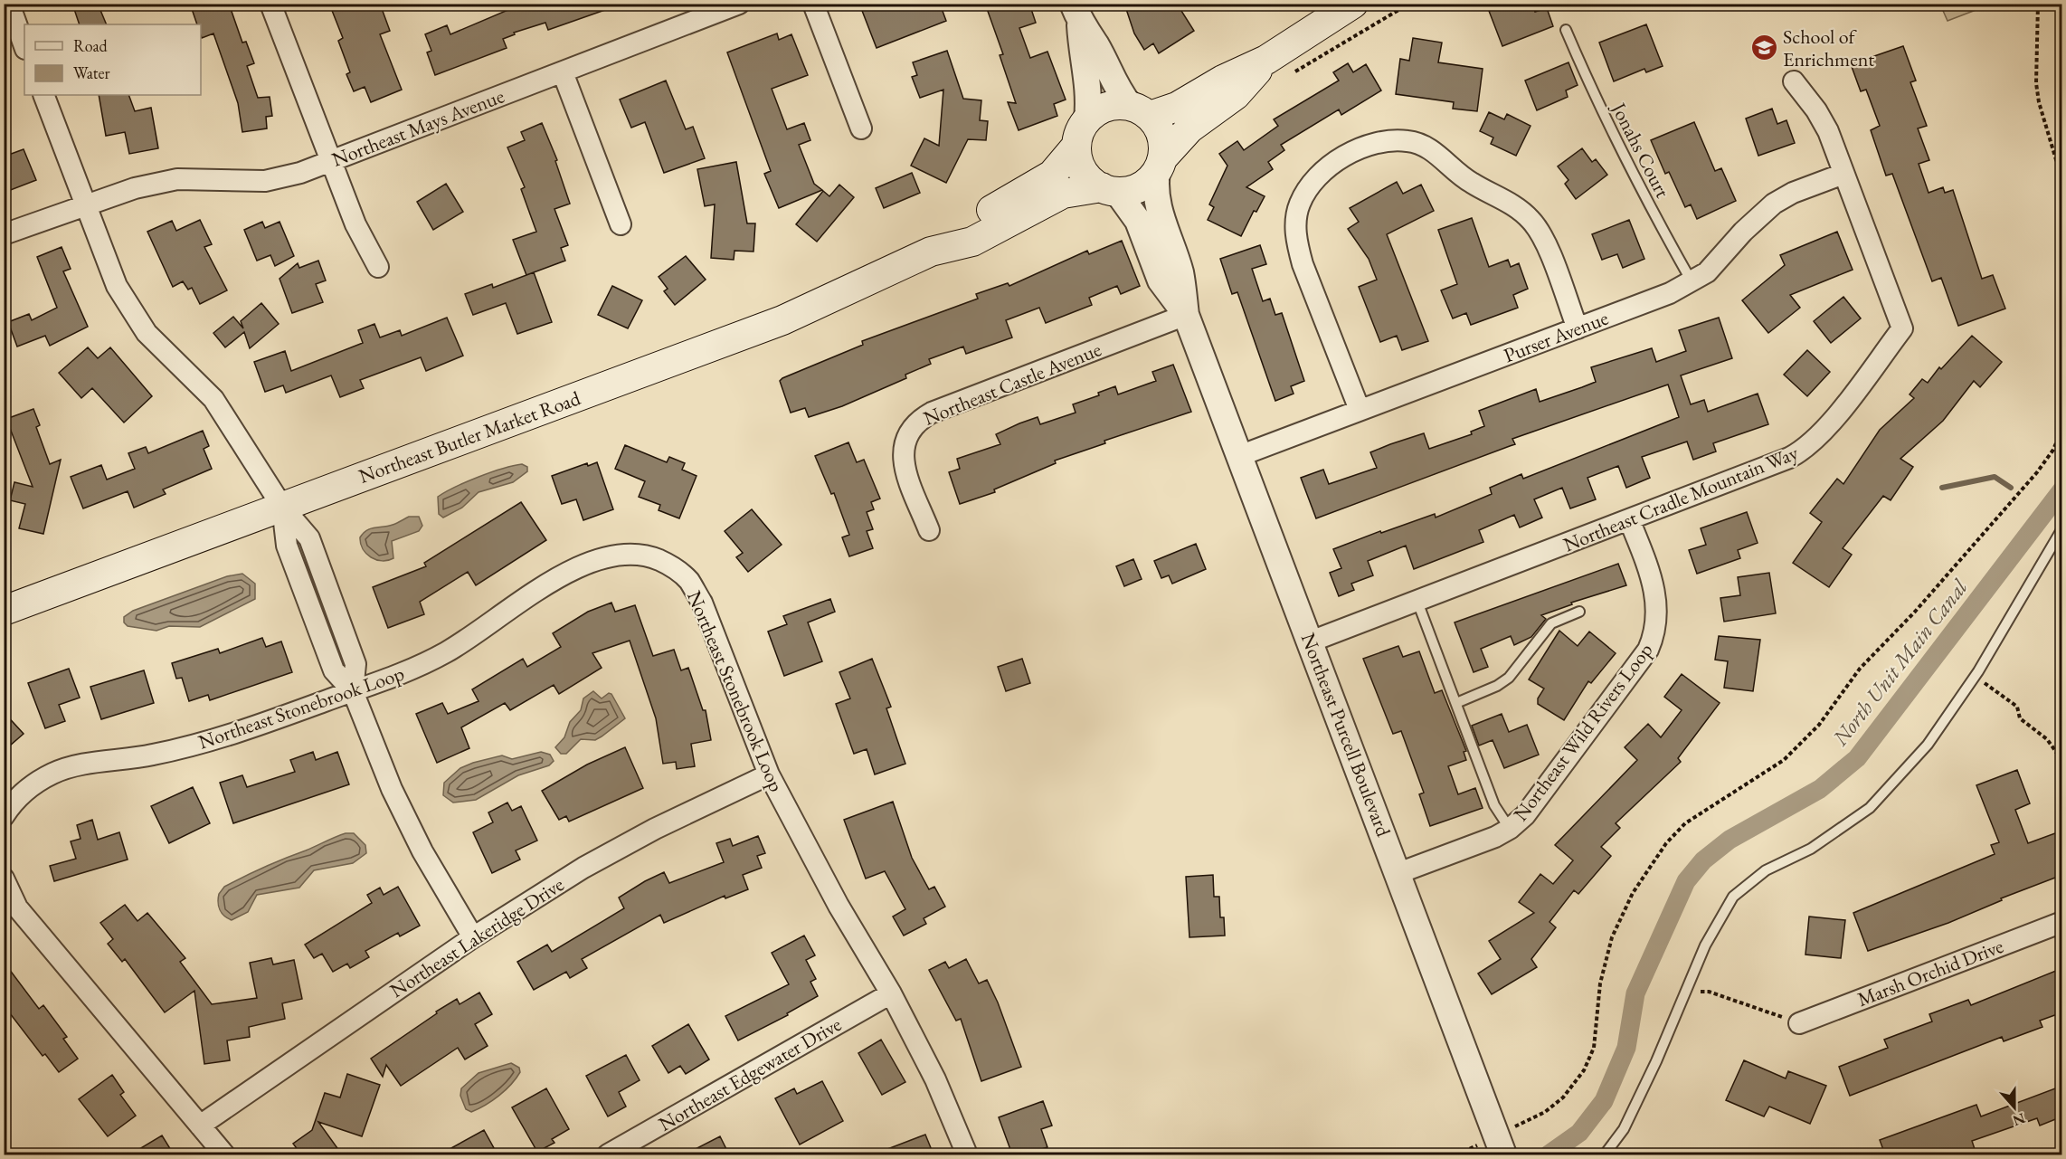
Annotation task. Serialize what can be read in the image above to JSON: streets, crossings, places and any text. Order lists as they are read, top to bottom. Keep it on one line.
{"streets":{"main road":["Northeast Butler Market Road"],"street":["Northeast Mays Avenue","Purser Avenue","Northeast Castle Avenue","Northeast Cradle Mountain Way","Northeast Stonebrook Loop","Northeast Wild Rivers Loop","Northeast Purcell Boulevard","Northeast Lakeridge Drive","Marsh Orchid Drive","Northeast Edgewater Drive"],"lane":["Jonahs Court"]},"crossings":[["Jonahs Court","Purser Avenue"],["Purser Avenue","Northeast Cradle Mountain Way"],["Purser Avenue","Northeast Purcell Boulevard"],["Northeast Castle Avenue","Northeast Purcell Boulevard"],["Northeast Butler Market Road","Northeast Purcell Boulevard"],["Northeast Cradle Mountain Way","Northeast Wild Rivers Loop"],["Northeast Cradle Mountain Way","Northeast Purcell Boulevard"],["Northeast Stonebrook Loop","Northeast Lakeridge Drive"],["Northeast Stonebrook Loop","Northeast Edgewater Drive"],["Northeast Wild Rivers Loop","Northeast Purcell Boulevard"]],"water":["North Unit Main Canal"],"places":{"school or university":["School of Enrichment"]},"legend":["Road","Water"],"north":"bottom"}
